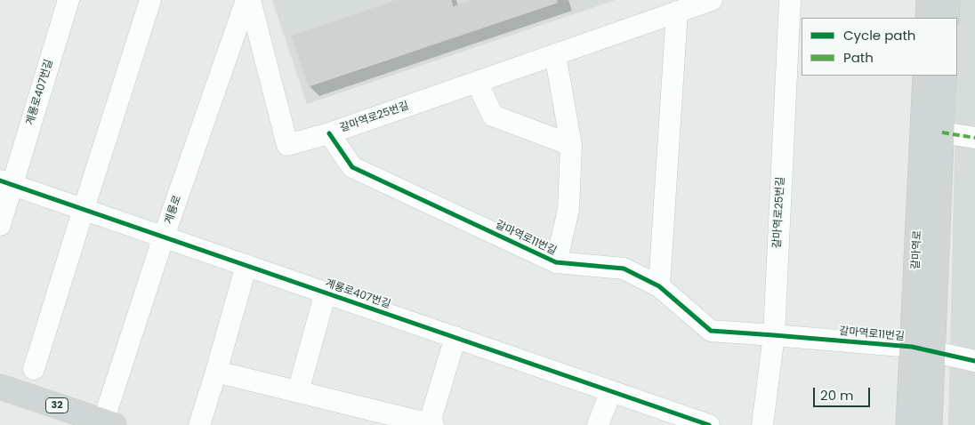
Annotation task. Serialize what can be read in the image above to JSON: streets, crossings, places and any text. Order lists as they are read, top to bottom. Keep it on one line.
{"streets":{"main road":["계룡로","갈마역로","32"],"street":["계룡로407번길","갈마역로25번길","갈마역로11번길"]},"crossings":[["계룡로407번길","계룡로"],["갈마역로25번길","갈마역로11번길"],["갈마역로11번길","갈마역로"]],"legend":["Cycle path","Path"],"scale_bar":"20 m"}
